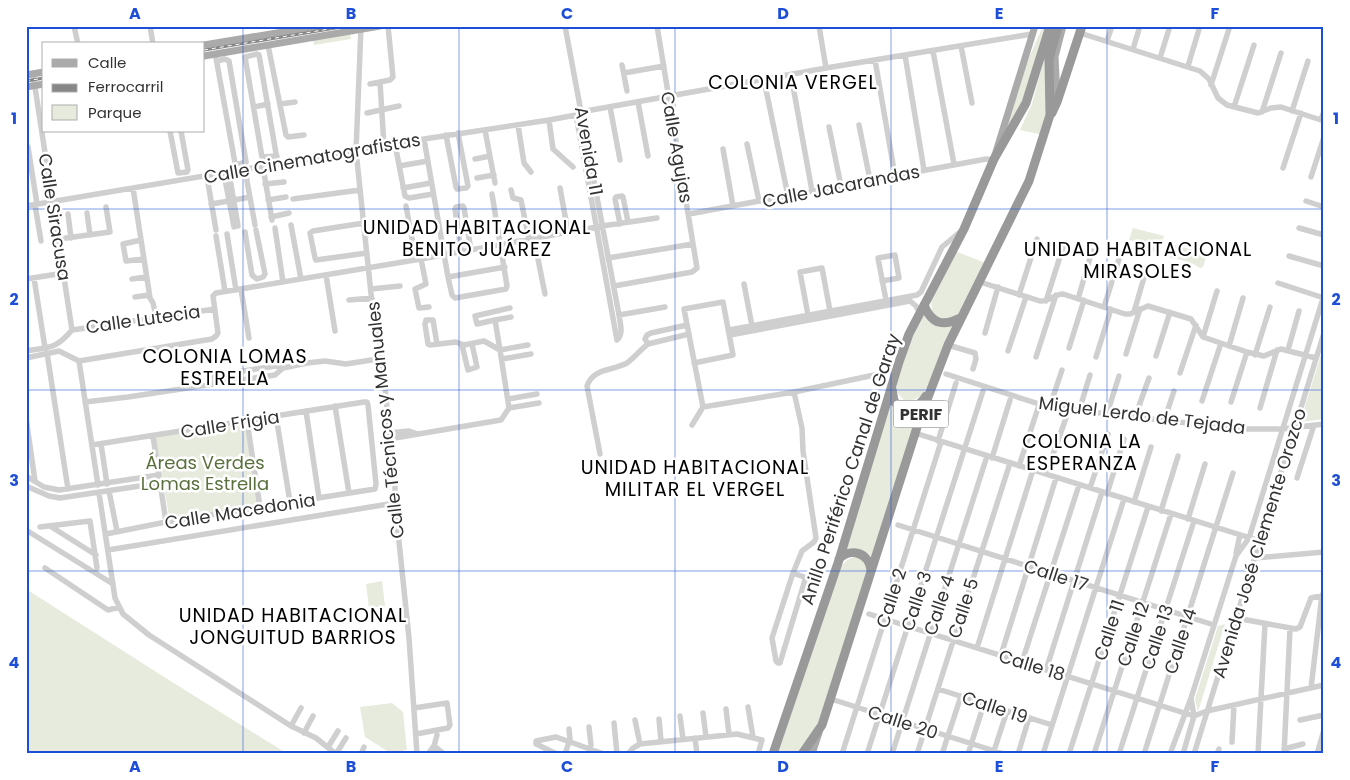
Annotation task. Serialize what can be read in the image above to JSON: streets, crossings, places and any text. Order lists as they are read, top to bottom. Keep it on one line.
{"streets":{"highway":["PERIF","Anillo Periférico Canal de Garay"],"street":["Calle Agujas","Avenida 11","Calle Cinematografistas","Calle Jacarandas","Calle Siracusa","Calle Lutecia","Miguel Lerdo de Tejada","Calle Técnicos y Manuales","Calle Frigia","Calle Macedonia","Avenida José Clemente Orozco","Calle 17","Calle 2","Calle 3","Calle 4","Calle 5","Calle 11","Calle 12","Calle 13","Calle 14","Calle 18","Calle 19","Calle 20"]},"crossings":[["Calle Agujas","Avenida 11"],["Calle Agujas","Calle Cinematografistas"],["Calle Agujas","Calle Jacarandas"],["Avenida 11","Calle Cinematografistas"],["Calle Cinematografistas","Calle Siracusa"],["Calle Cinematografistas","Calle Técnicos y Manuales"],["Calle Jacarandas","Anillo Periférico Canal de Garay"],["Calle Siracusa","Calle Lutecia"],["PERIF","Calle 20"],["Miguel Lerdo de Tejada","Avenida José Clemente Orozco"],["Calle Frigia","Calle Macedonia"],["Avenida José Clemente Orozco","Calle 17"],["Avenida José Clemente Orozco","Calle 18"],["Calle 17","Calle 2"],["Calle 17","Calle 3"],["Calle 17","Calle 4"],["Calle 17","Calle 5"],["Calle 17","Calle 11"],["Calle 17","Calle 12"],["Calle 17","Calle 13"],["Calle 17","Calle 14"],["Calle 2","Calle 18"],["Calle 2","Calle 20"],["Calle 3","Calle 18"],["Calle 3","Calle 20"],["Calle 4","Calle 18"],["Calle 4","Calle 20"],["Calle 5","Calle 18"],["Calle 5","Calle 19"],["Calle 5","Calle 20"],["Calle 11","Calle 18"],["Calle 12","Calle 18"],["Calle 13","Calle 18"],["Calle 14","Calle 18"]],"districts":["COLONIA VERGEL","UNIDAD HABITACIONAL BENITO JUÁREZ","UNIDAD HABITACIONAL MIRASOLES","COLONIA LOMAS ESTRELLA","COLONIA LA ESPERANZA","UNIDAD HABITACIONAL MILITAR EL VERGEL","UNIDAD HABITACIONAL JONGUITUD BARRIOS"],"parks":["Áreas Verdes Lomas Estrella"],"legend":["Calle","Ferrocarril","Parque"],"grid":{"columns":["A","B","C","D","E","F"],"rows":["1","2","3","4"]}}
